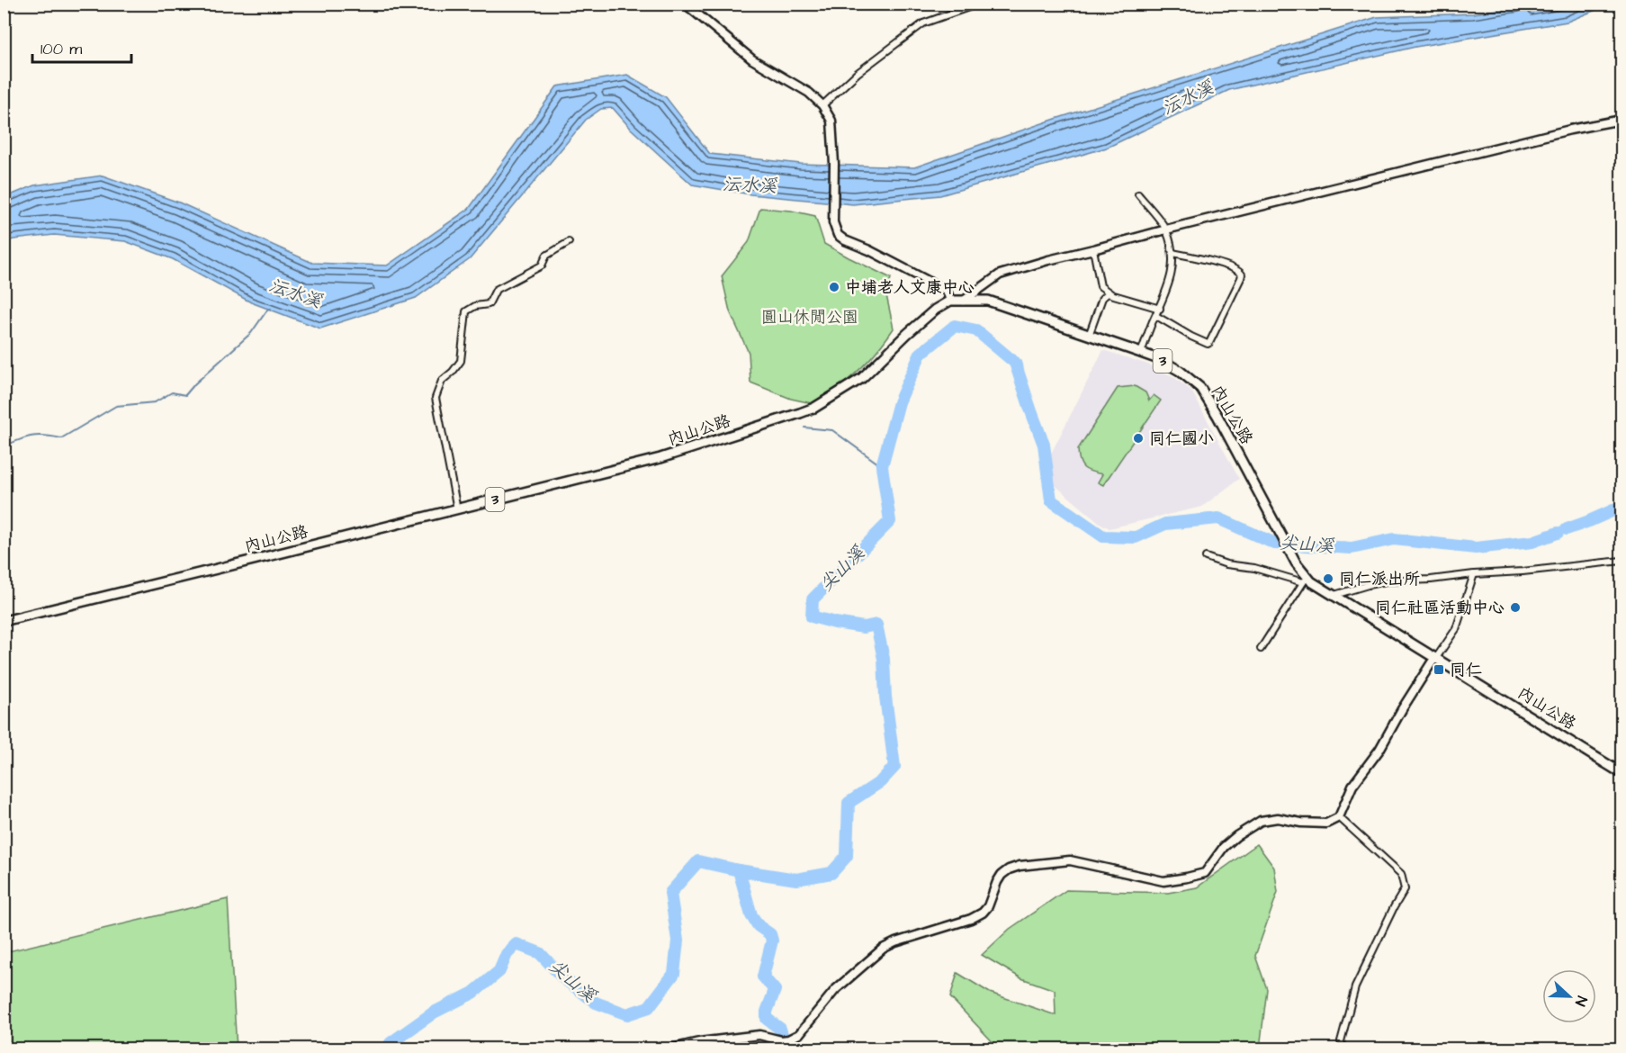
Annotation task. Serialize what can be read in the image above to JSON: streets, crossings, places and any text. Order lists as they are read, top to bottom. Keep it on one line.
{"streets":{"main road":["3","內山公路"]},"water":["沄水溪","尖山溪"],"parks":["圓山休閒公園"],"places":{"other":["中埔老人文康中心","同仁國小","同仁派出所","同仁社區活動中心"],"transit":["同仁"]},"scale_bar":"100 m","north":"right"}
